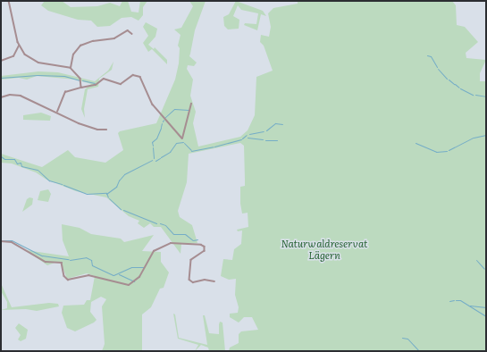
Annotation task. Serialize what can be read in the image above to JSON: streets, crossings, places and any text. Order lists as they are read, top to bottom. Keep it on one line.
{"parks":["Naturwaldreservat Lägern"]}
